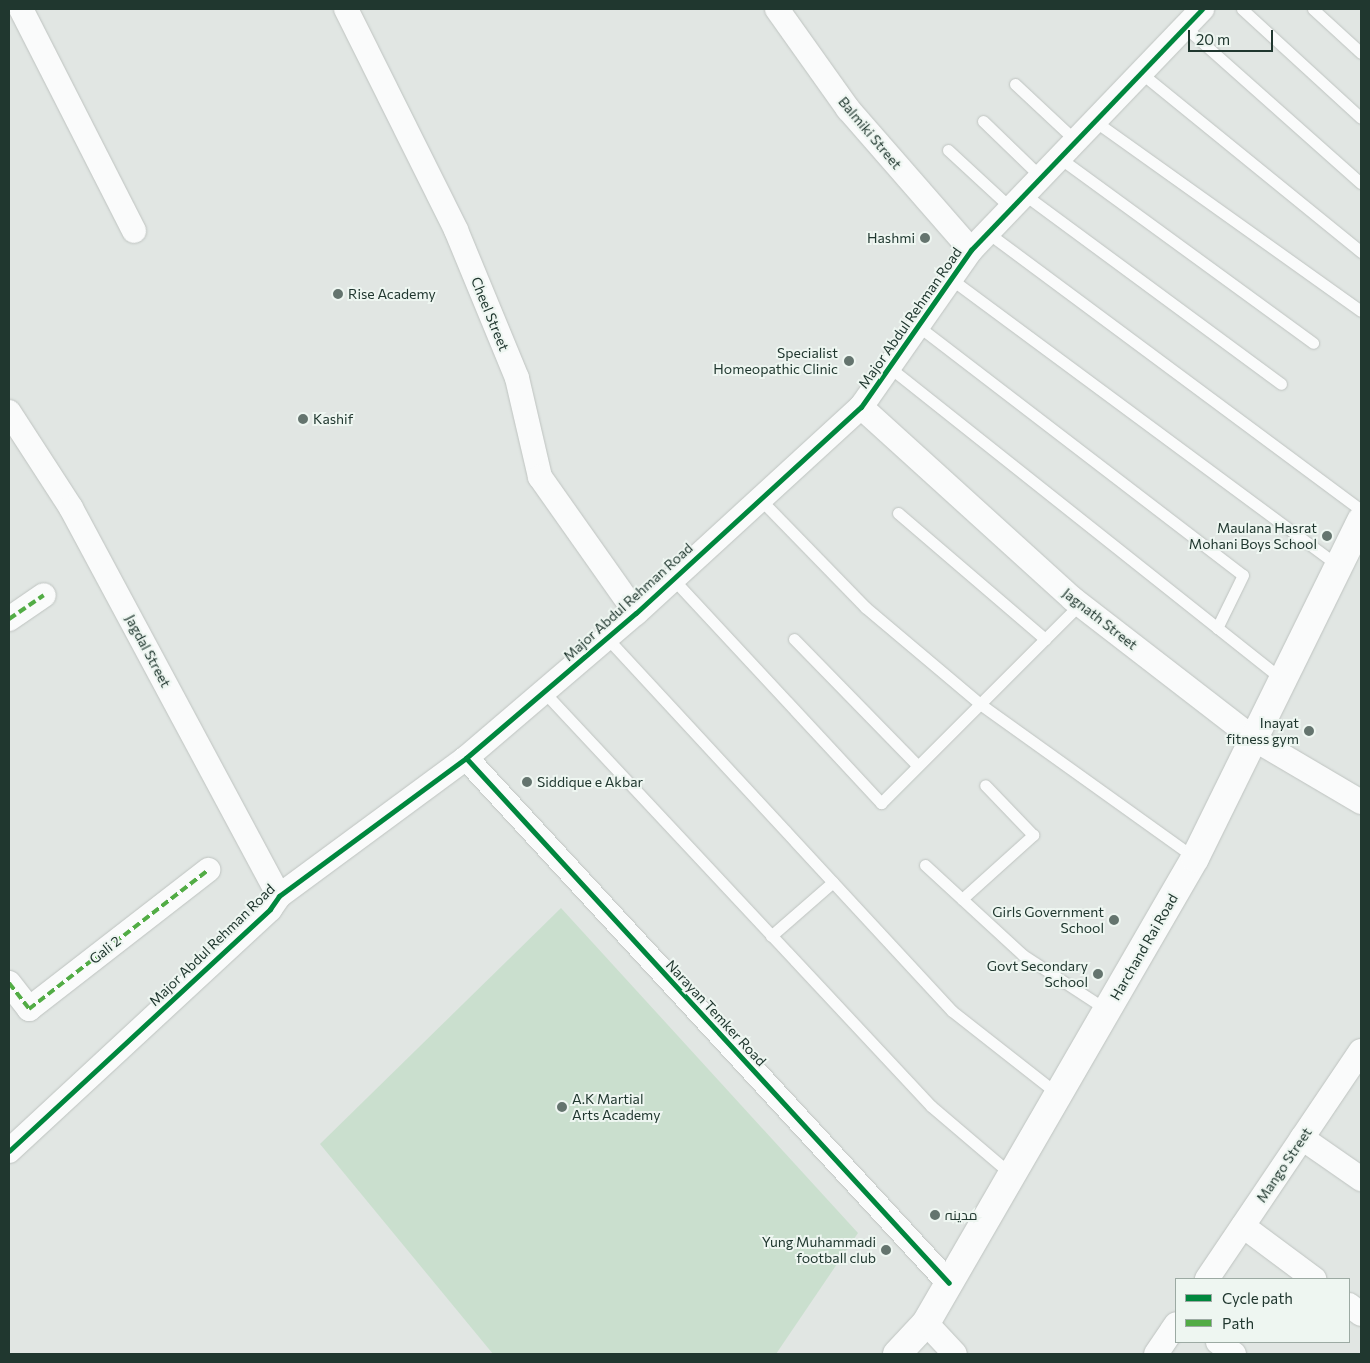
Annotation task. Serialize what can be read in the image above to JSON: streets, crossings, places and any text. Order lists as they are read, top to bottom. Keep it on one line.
{"streets":{"main road":["Harchand Rai Road"],"street":["Balmiki Street","Cheel Street","Major Abdul Rehman Road","Jagnath Street","Jagdal Street","Gali 2","Narayan Temker Road","Mango Street"]},"crossings":[["Balmiki Street","Major Abdul Rehman Road"],["Cheel Street","Major Abdul Rehman Road"],["Major Abdul Rehman Road","Jagnath Street"],["Major Abdul Rehman Road","Jagdal Street"],["Major Abdul Rehman Road","Narayan Temker Road"],["Jagnath Street","Harchand Rai Road"],["Harchand Rai Road","Narayan Temker Road"]],"places":["Hashmi","Rise Academy","Specialist Homeopathic Clinic","Kashif","Maulana Hasrat Mohani Boys School","Inayat fitness gym","Siddique e Akbar","Girls Government School","Govt Secondary School","A.K Martial Arts Academy","مدینہ","Yung Muhammadi football club"],"legend":["Cycle path","Path"],"scale_bar":"20 m"}
